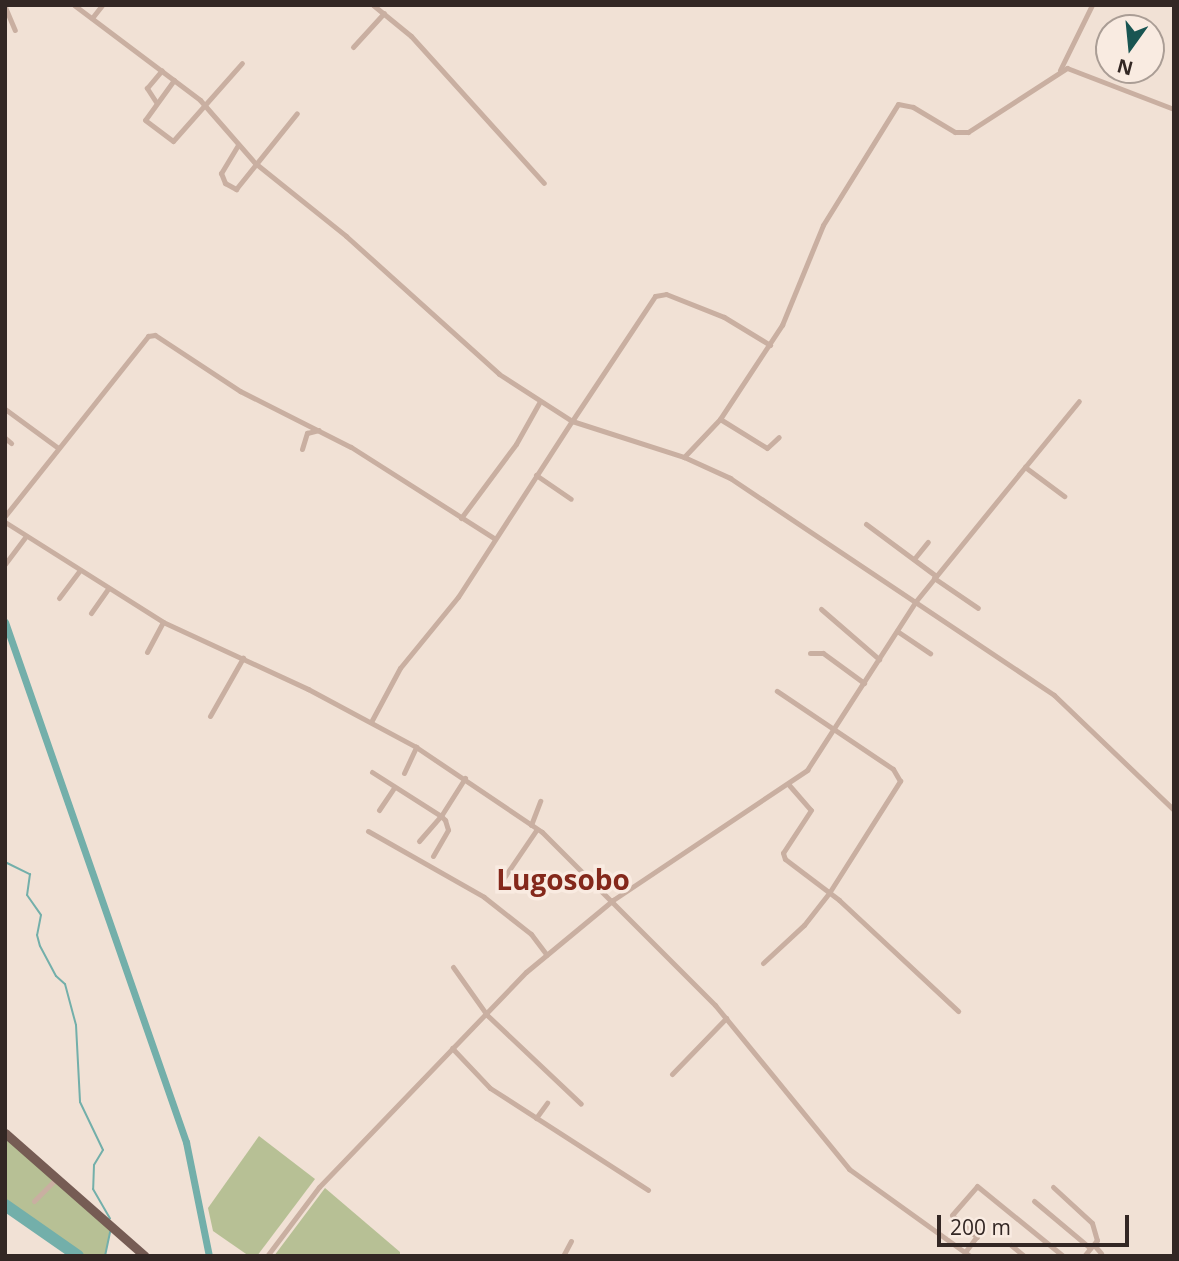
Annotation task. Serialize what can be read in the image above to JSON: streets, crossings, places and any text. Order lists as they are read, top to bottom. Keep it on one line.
{"districts":["Lugosobo"],"scale_bar":"200 m","north":"bottom"}
